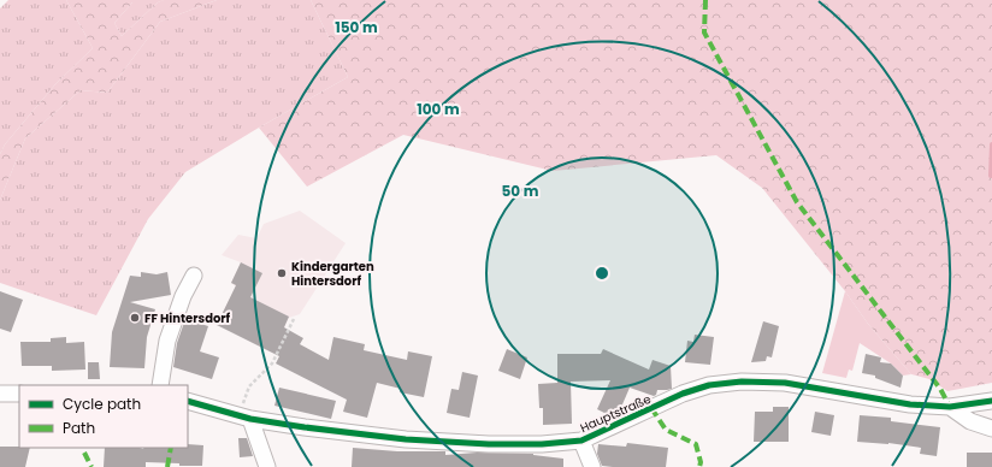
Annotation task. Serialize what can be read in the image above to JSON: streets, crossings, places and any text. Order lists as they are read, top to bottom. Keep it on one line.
{"streets":{"street":["Hauptstraße"]},"places":["Kindergarten Hintersdorf","FF Hintersdorf"],"legend":["Cycle path","Path"],"rings":["150 m","100 m","50 m"]}
